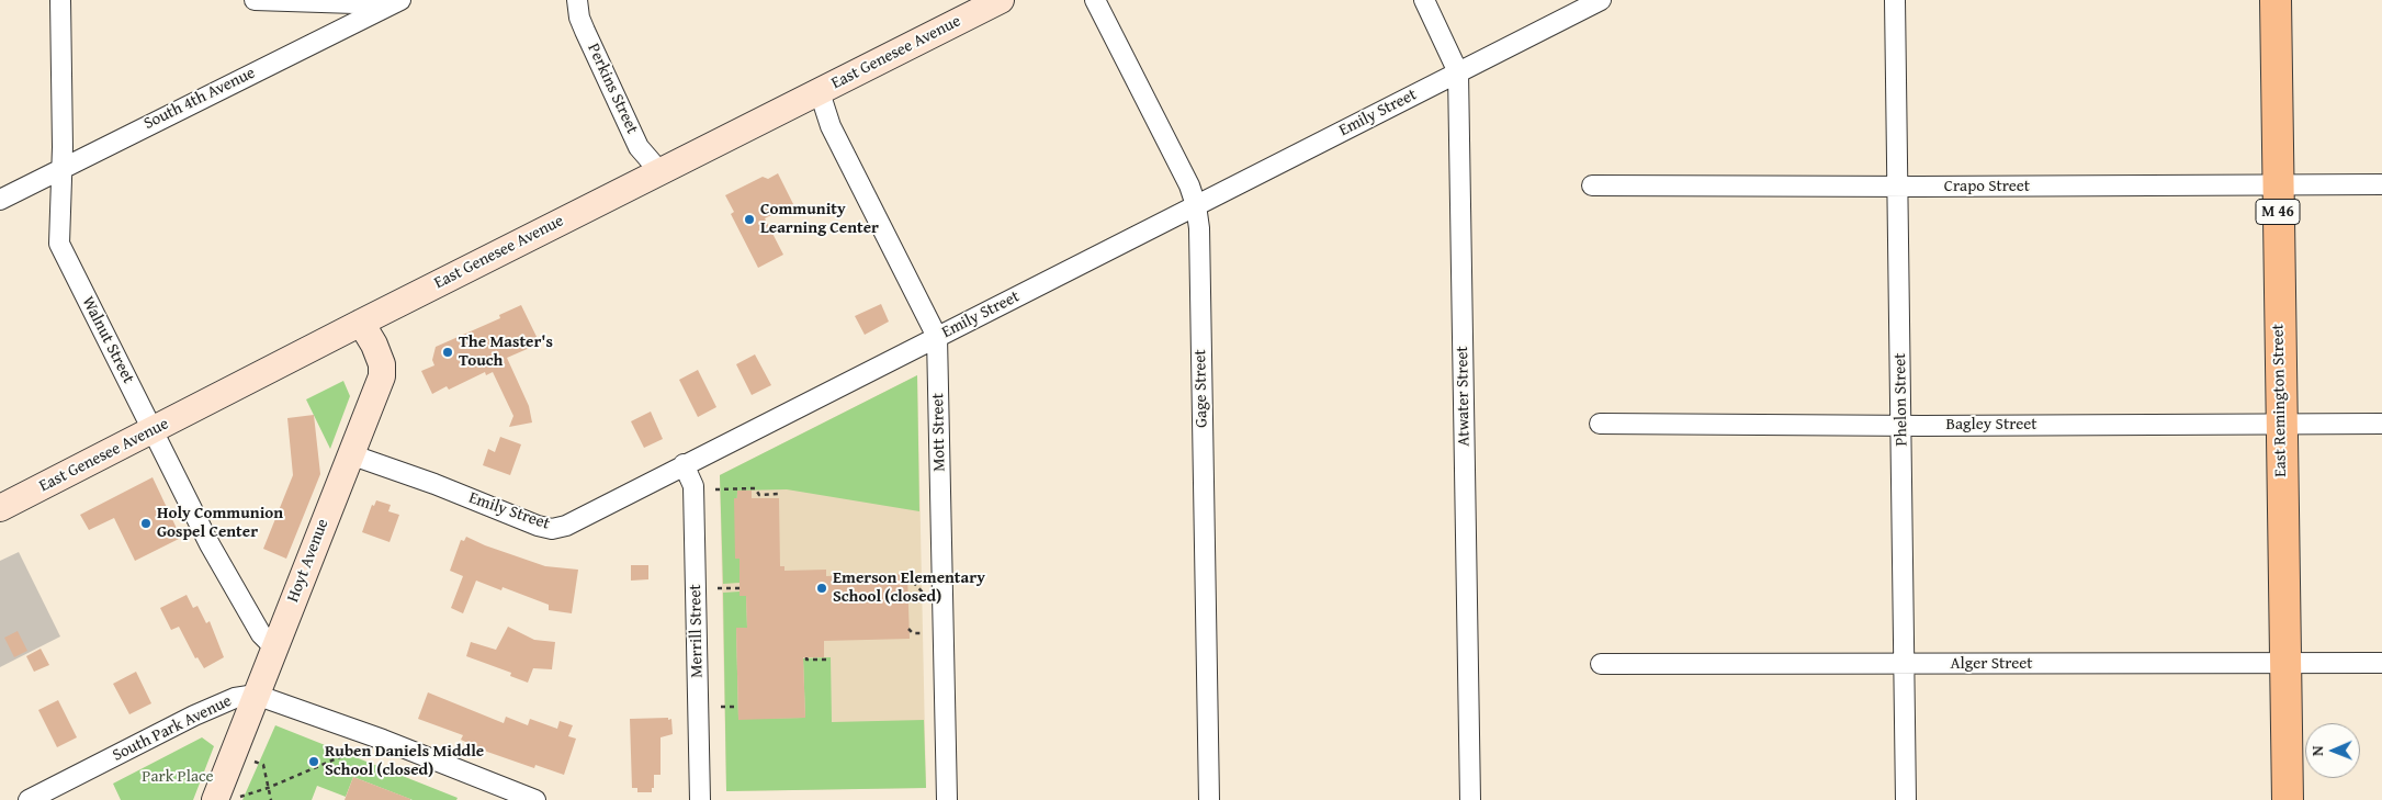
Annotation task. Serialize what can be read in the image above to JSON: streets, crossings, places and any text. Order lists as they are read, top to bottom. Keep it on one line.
{"streets":{"highway":["M 46","East Remington Street"],"main road":["East Genesee Avenue","Hoyt Avenue"],"street":["Perkins Street","South 4th Avenue","Emily Street","Crapo Street","Walnut Street","Gage Street","Atwater Street","Phelon Street","Bagley Street","Mott Street","Merrill Street","Alger Street","South Park Avenue"]},"crossings":[["East Genesee Avenue","Perkins Street"],["East Genesee Avenue","Walnut Street"],["East Genesee Avenue","Mott Street"],["East Genesee Avenue","Hoyt Avenue"],["South 4th Avenue","Walnut Street"],["Emily Street","Gage Street"],["Emily Street","Atwater Street"],["Emily Street","Mott Street"],["Emily Street","Hoyt Avenue"],["Emily Street","Merrill Street"],["Crapo Street","Phelon Street"],["Crapo Street","East Remington Street"],["Walnut Street","Hoyt Avenue"],["Phelon Street","Bagley Street"],["Phelon Street","Alger Street"],["East Remington Street","Bagley Street"],["East Remington Street","Alger Street"],["Hoyt Avenue","South Park Avenue"]],"parks":["Park Place"],"places":["Community Learning Center","The Master's Touch","Holy Communion Gospel Center","Emerson Elementary School (closed)","Ruben Daniels Middle School (closed)"],"north":"left"}
